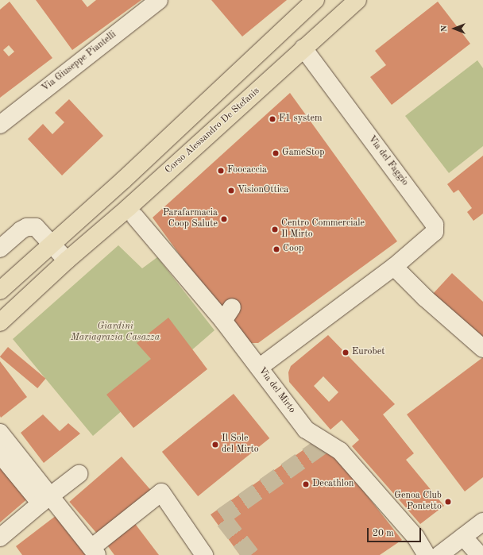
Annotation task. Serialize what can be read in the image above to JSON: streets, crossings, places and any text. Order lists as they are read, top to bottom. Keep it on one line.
{"streets":{"main road":["Corso Alessandro De Stefanis"],"street":["Via Giuseppe Piantelli","Via del Faggio","Via del Mirto"]},"crossings":[["Corso Alessandro De Stefanis","Via del Faggio"],["Via del Faggio","Via del Mirto"]],"parks":["Giardini Mariagrazia Casazza"],"places":["F1 system","GameStop","Foocaccia","VisionOttica","Parafarmacia Coop Salute","Centro Commerciale Il Mirto","Coop","Eurobet","Il Sole del Mirto","Decathlon","Genoa Club Pontetto"],"scale_bar":"20 m","north":"left"}
